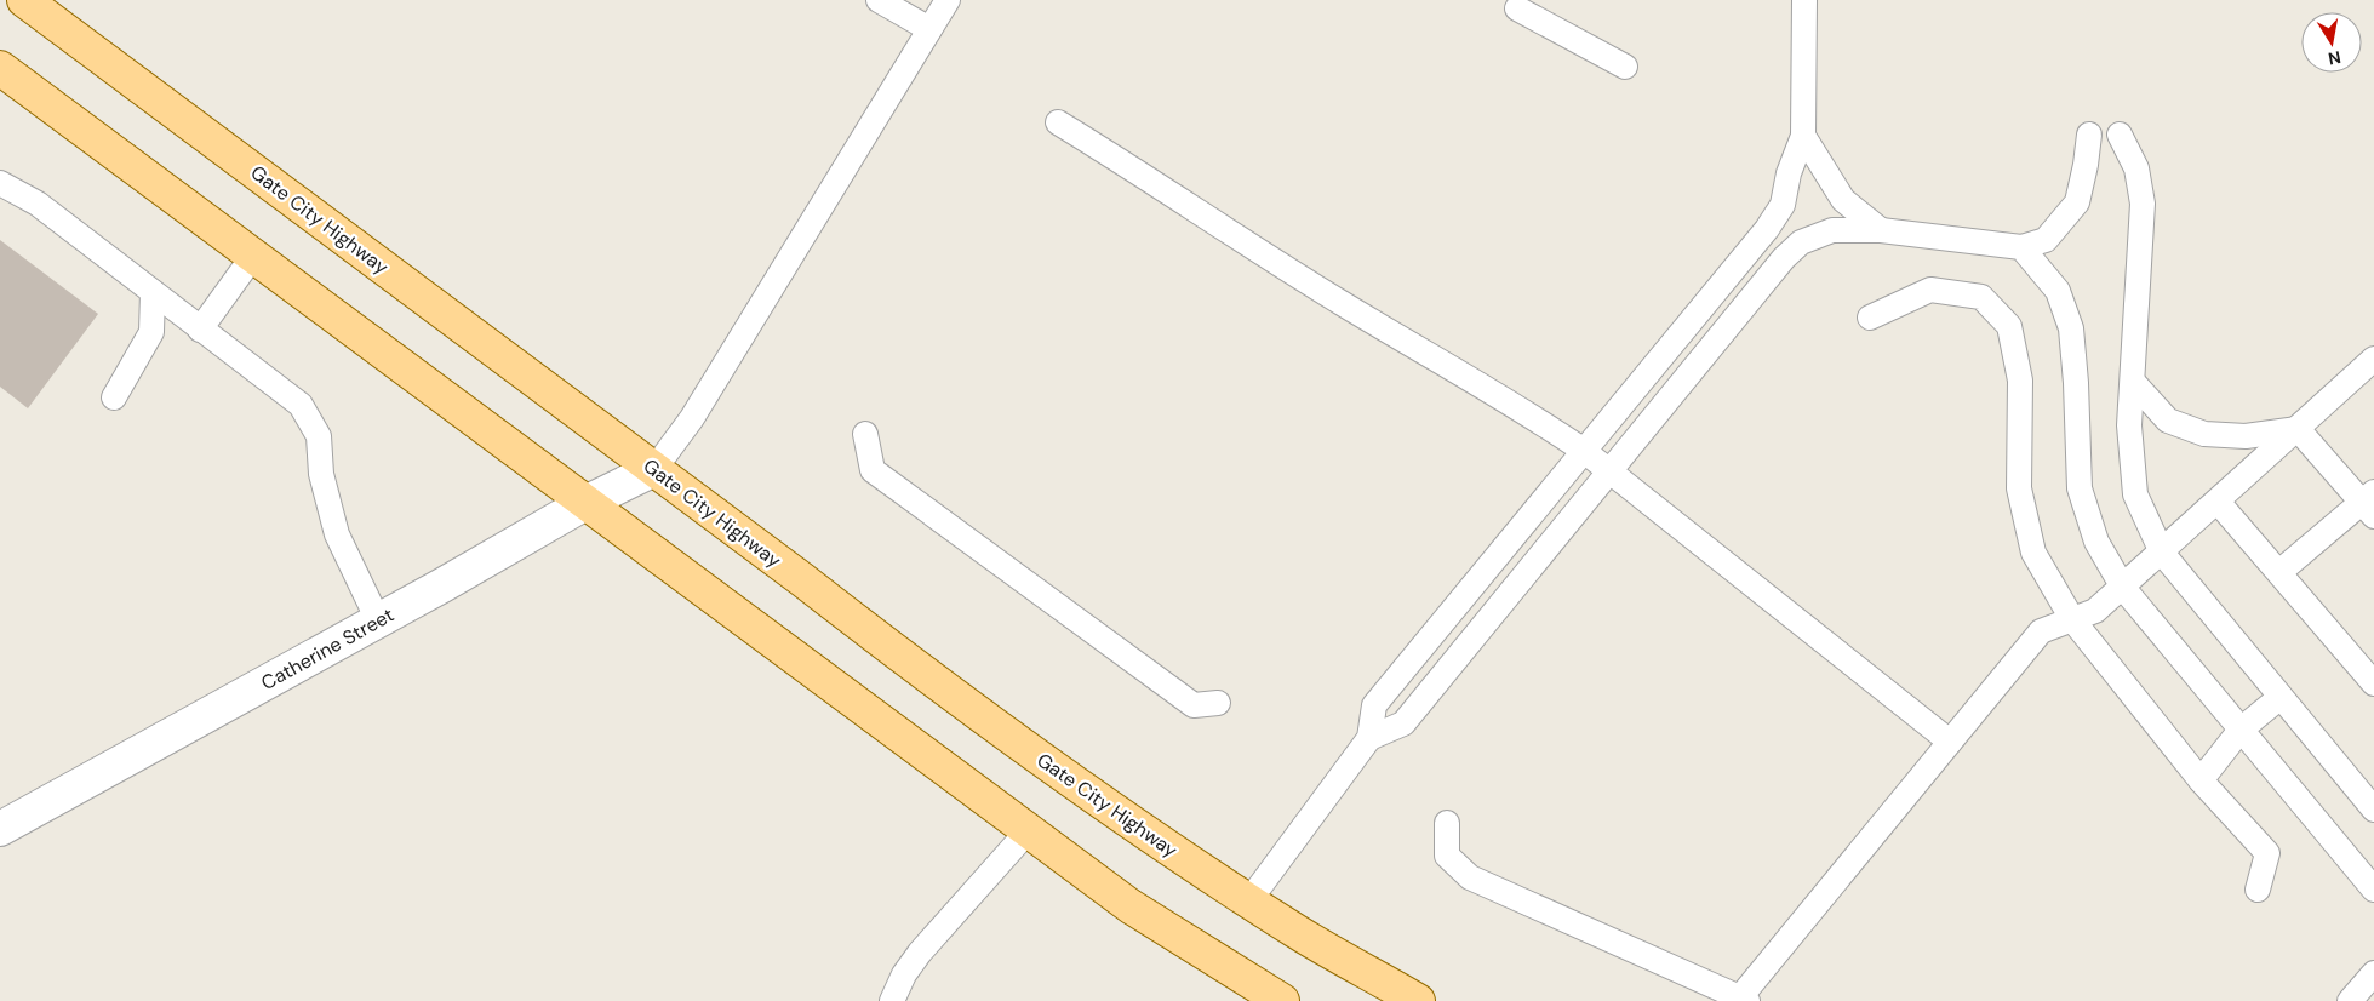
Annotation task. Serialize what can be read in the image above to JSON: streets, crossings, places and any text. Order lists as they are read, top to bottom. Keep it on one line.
{"streets":{"main road":["Gate City Highway"],"street":["Catherine Street"]},"crossings":[["Gate City Highway","Catherine Street"]],"north":"bottom"}
